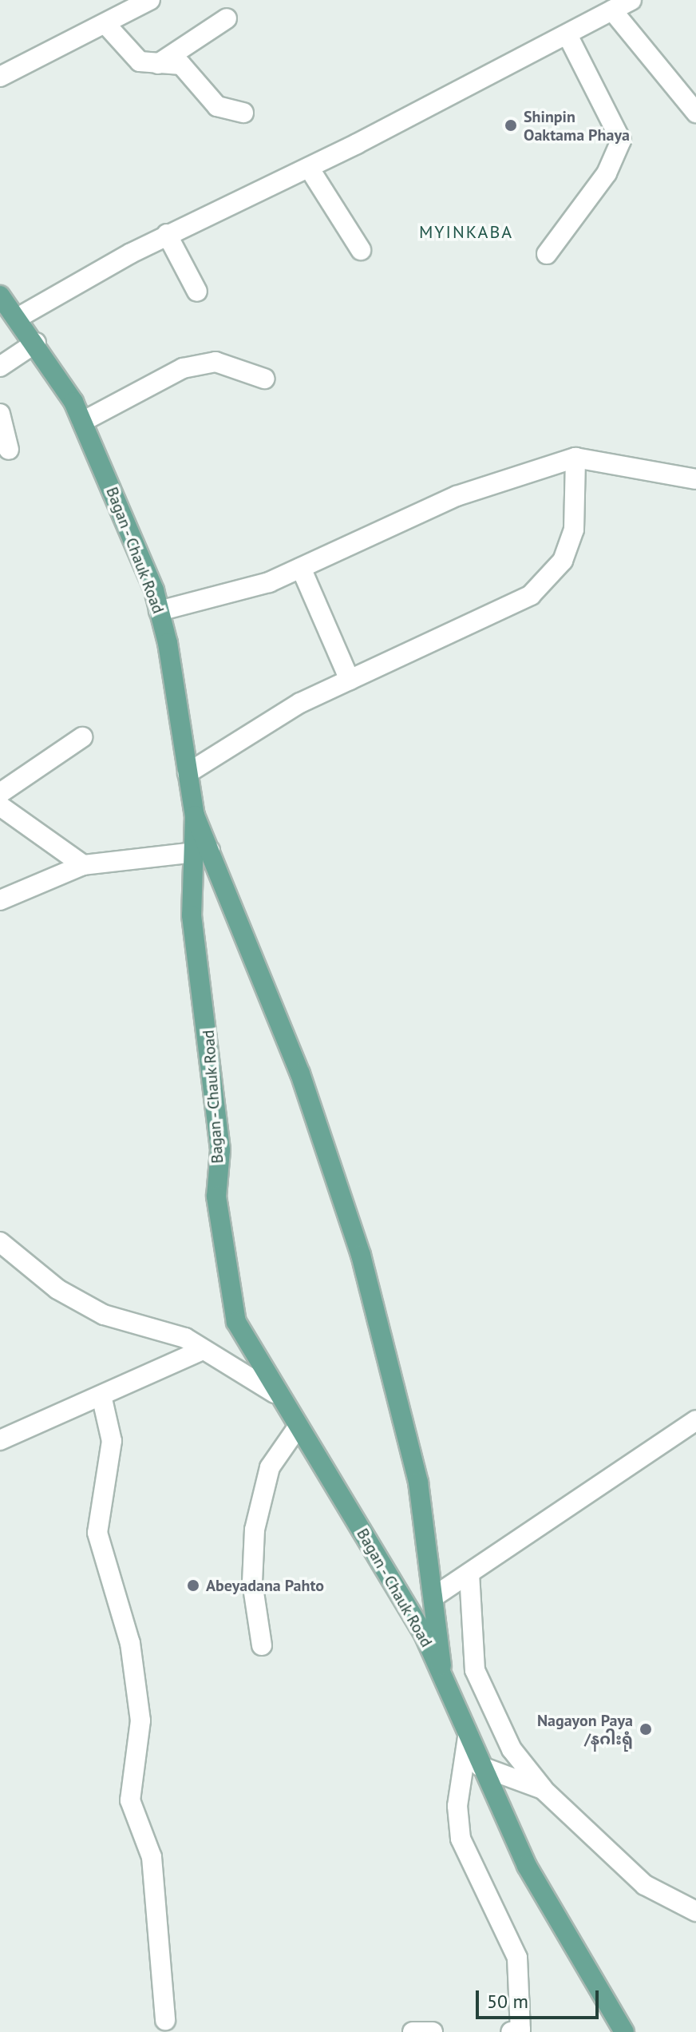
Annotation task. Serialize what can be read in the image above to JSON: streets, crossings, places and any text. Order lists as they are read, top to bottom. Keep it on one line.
{"streets":{"main road":["Bagan - Chauk Road"]},"districts":["MYINKABA"],"places":["Shinpin Oaktama Phaya","Abeyadana Pahto","Nagayon Paya /နဂါးရုံ"],"scale_bar":"50 m"}
